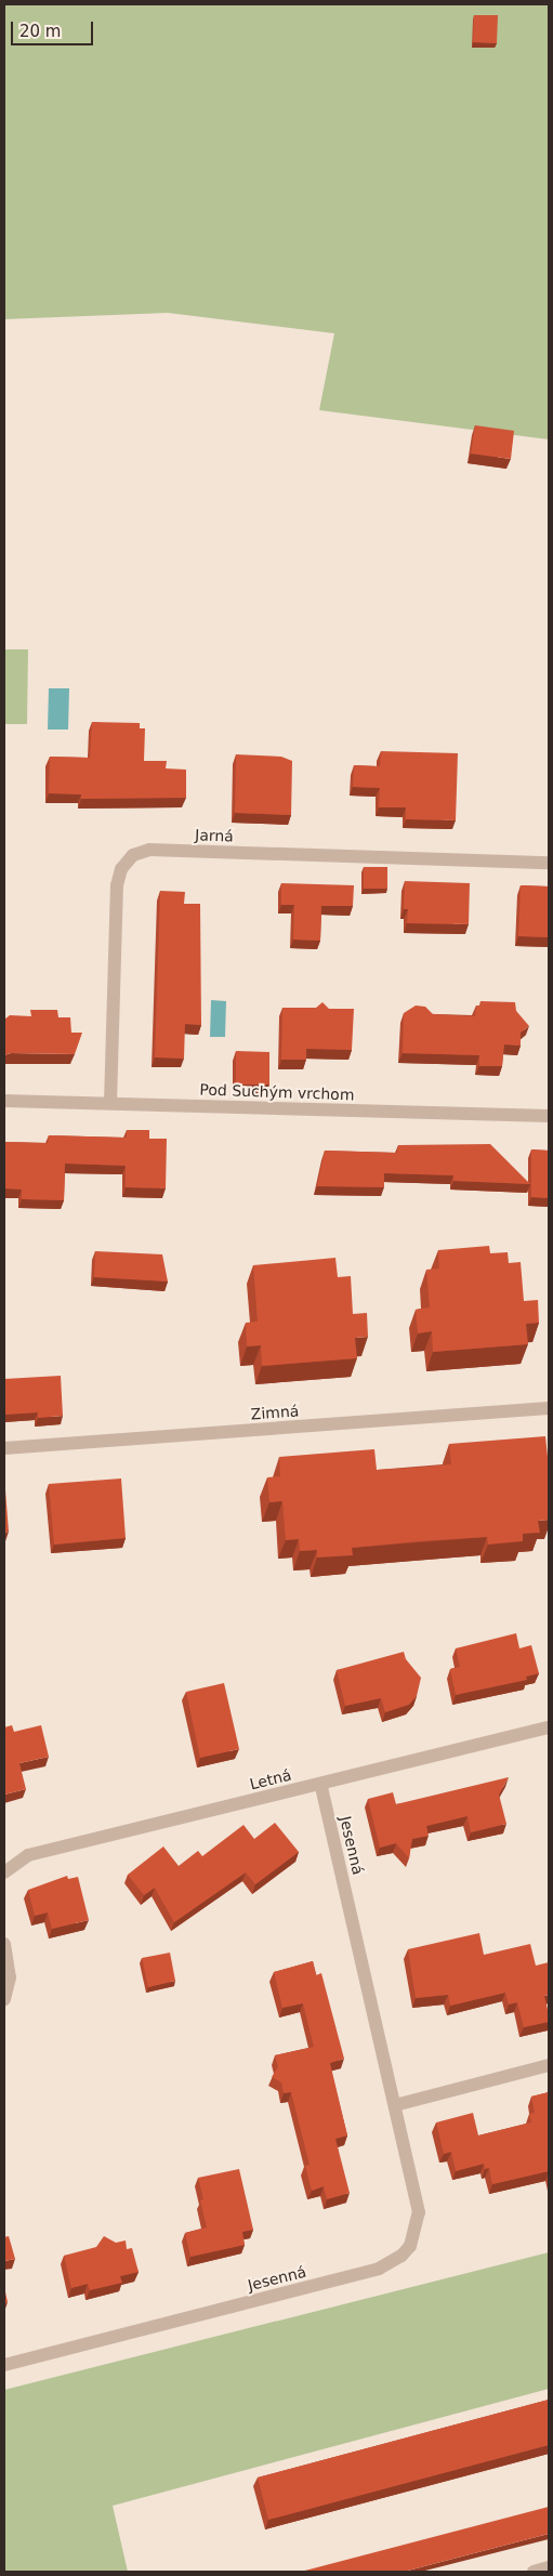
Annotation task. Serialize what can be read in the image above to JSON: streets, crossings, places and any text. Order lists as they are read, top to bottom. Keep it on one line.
{"streets":{"street":["Jarná","Pod Suchým vrchom","Zimná","Letná","Jesenná"]},"crossings":[["Jarná","Pod Suchým vrchom"],["Letná","Jesenná"]],"scale_bar":"20 m"}
